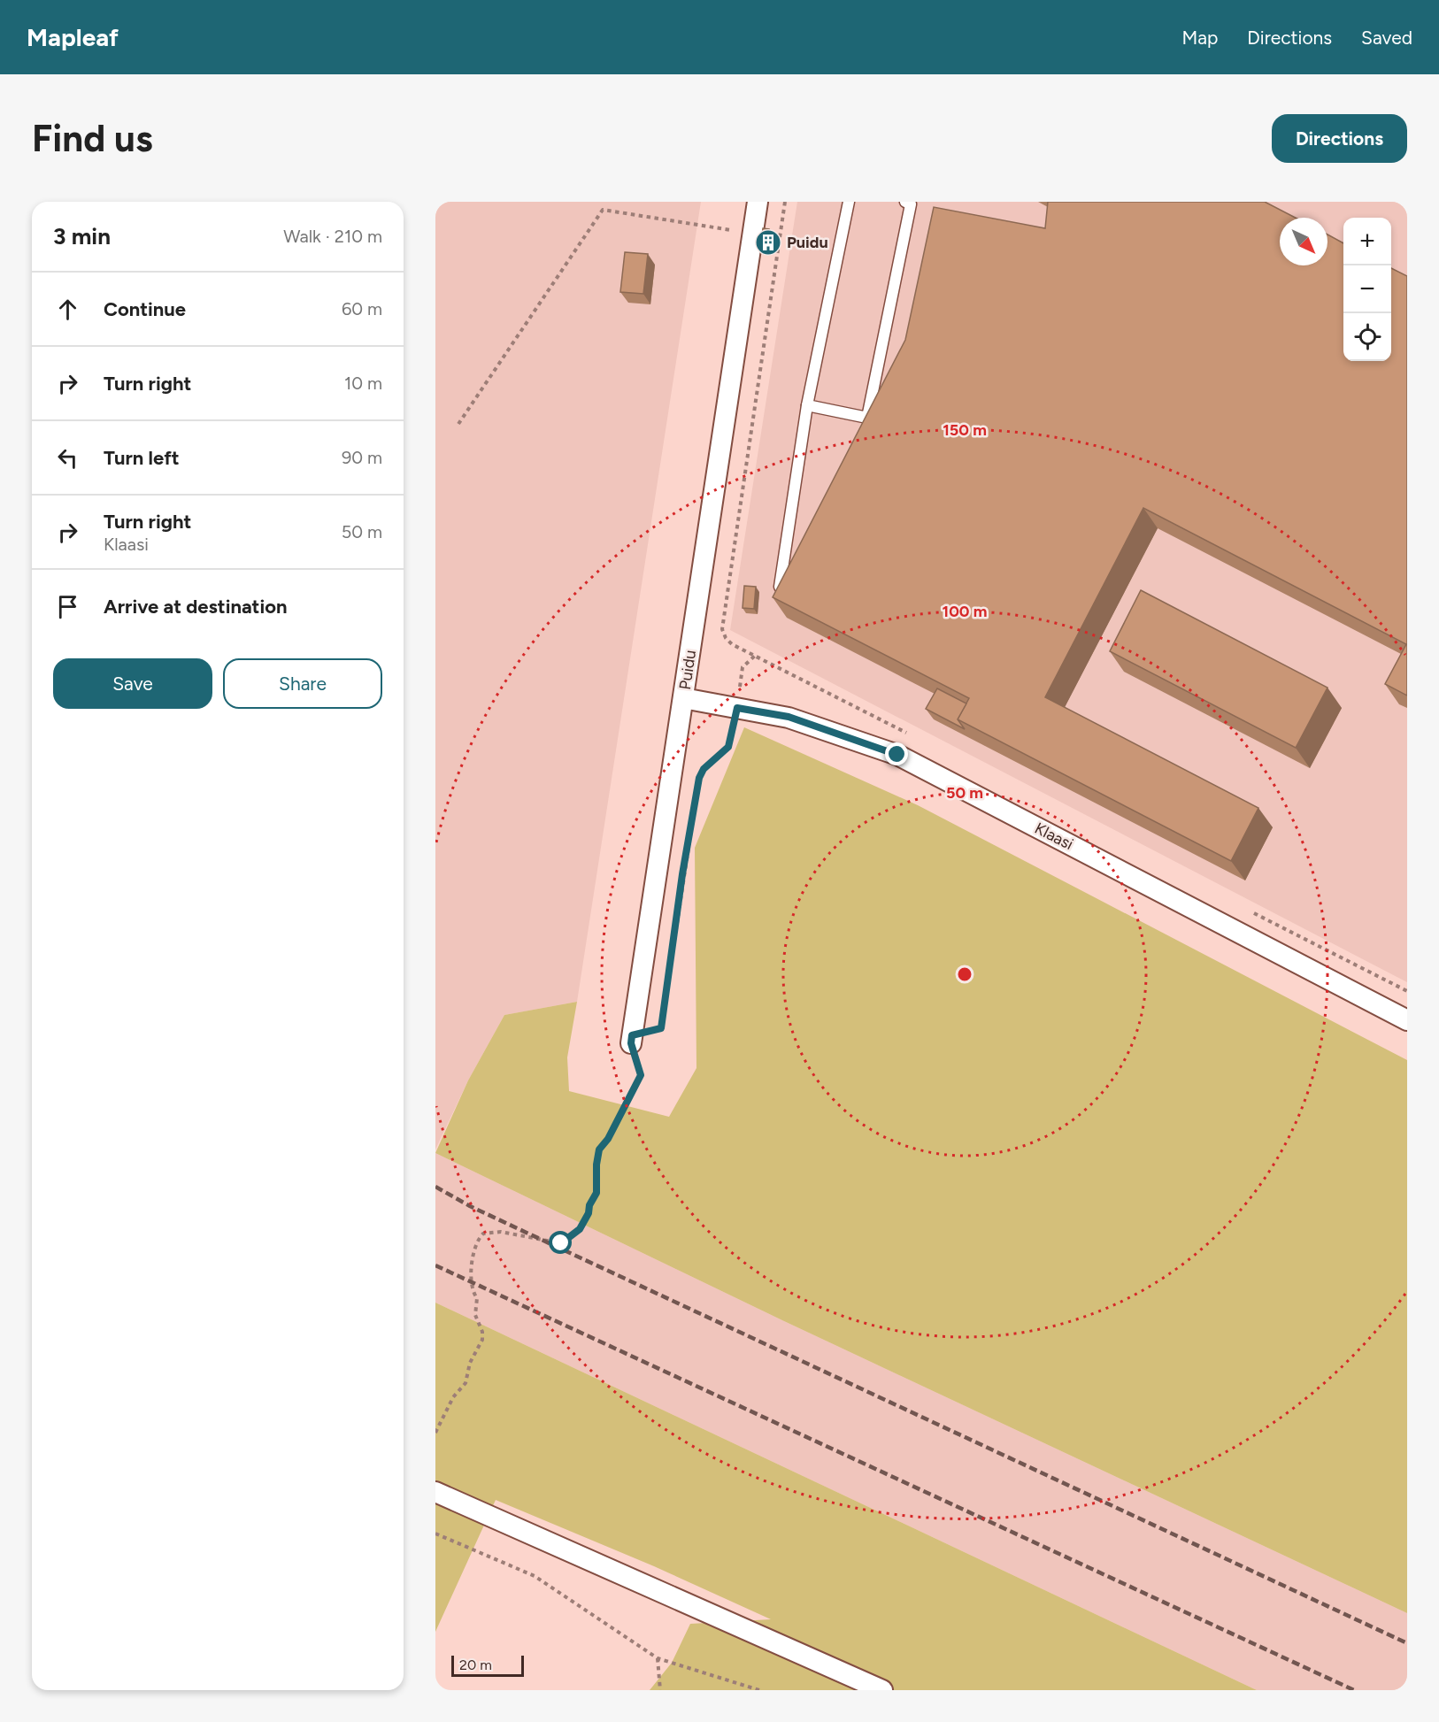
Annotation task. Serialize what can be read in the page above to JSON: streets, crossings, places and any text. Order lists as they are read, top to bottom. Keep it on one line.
{"streets":{"street":["Puidu","Klaasi"]},"crossings":[["Puidu","Klaasi"]],"places":{"building":["Puidu"]},"scale_bar":"20 m","north":"bottom right","page":{"header":"Mapleaf","nav":["Map","Directions","Saved"],"buttons":["Directions",["Save","Share"]],"title":"Find us","heading":["3 min","Walk · 210 m"],"map_buttons":["+","−"],"list":[["Continue","60 m"],["Turn right","10 m"],["Turn left","90 m"],["Turn right","Klaasi","50 m"],"Arrive at destination"],"scale":"20 m"},"rings":["150 m","100 m","50 m"]}
